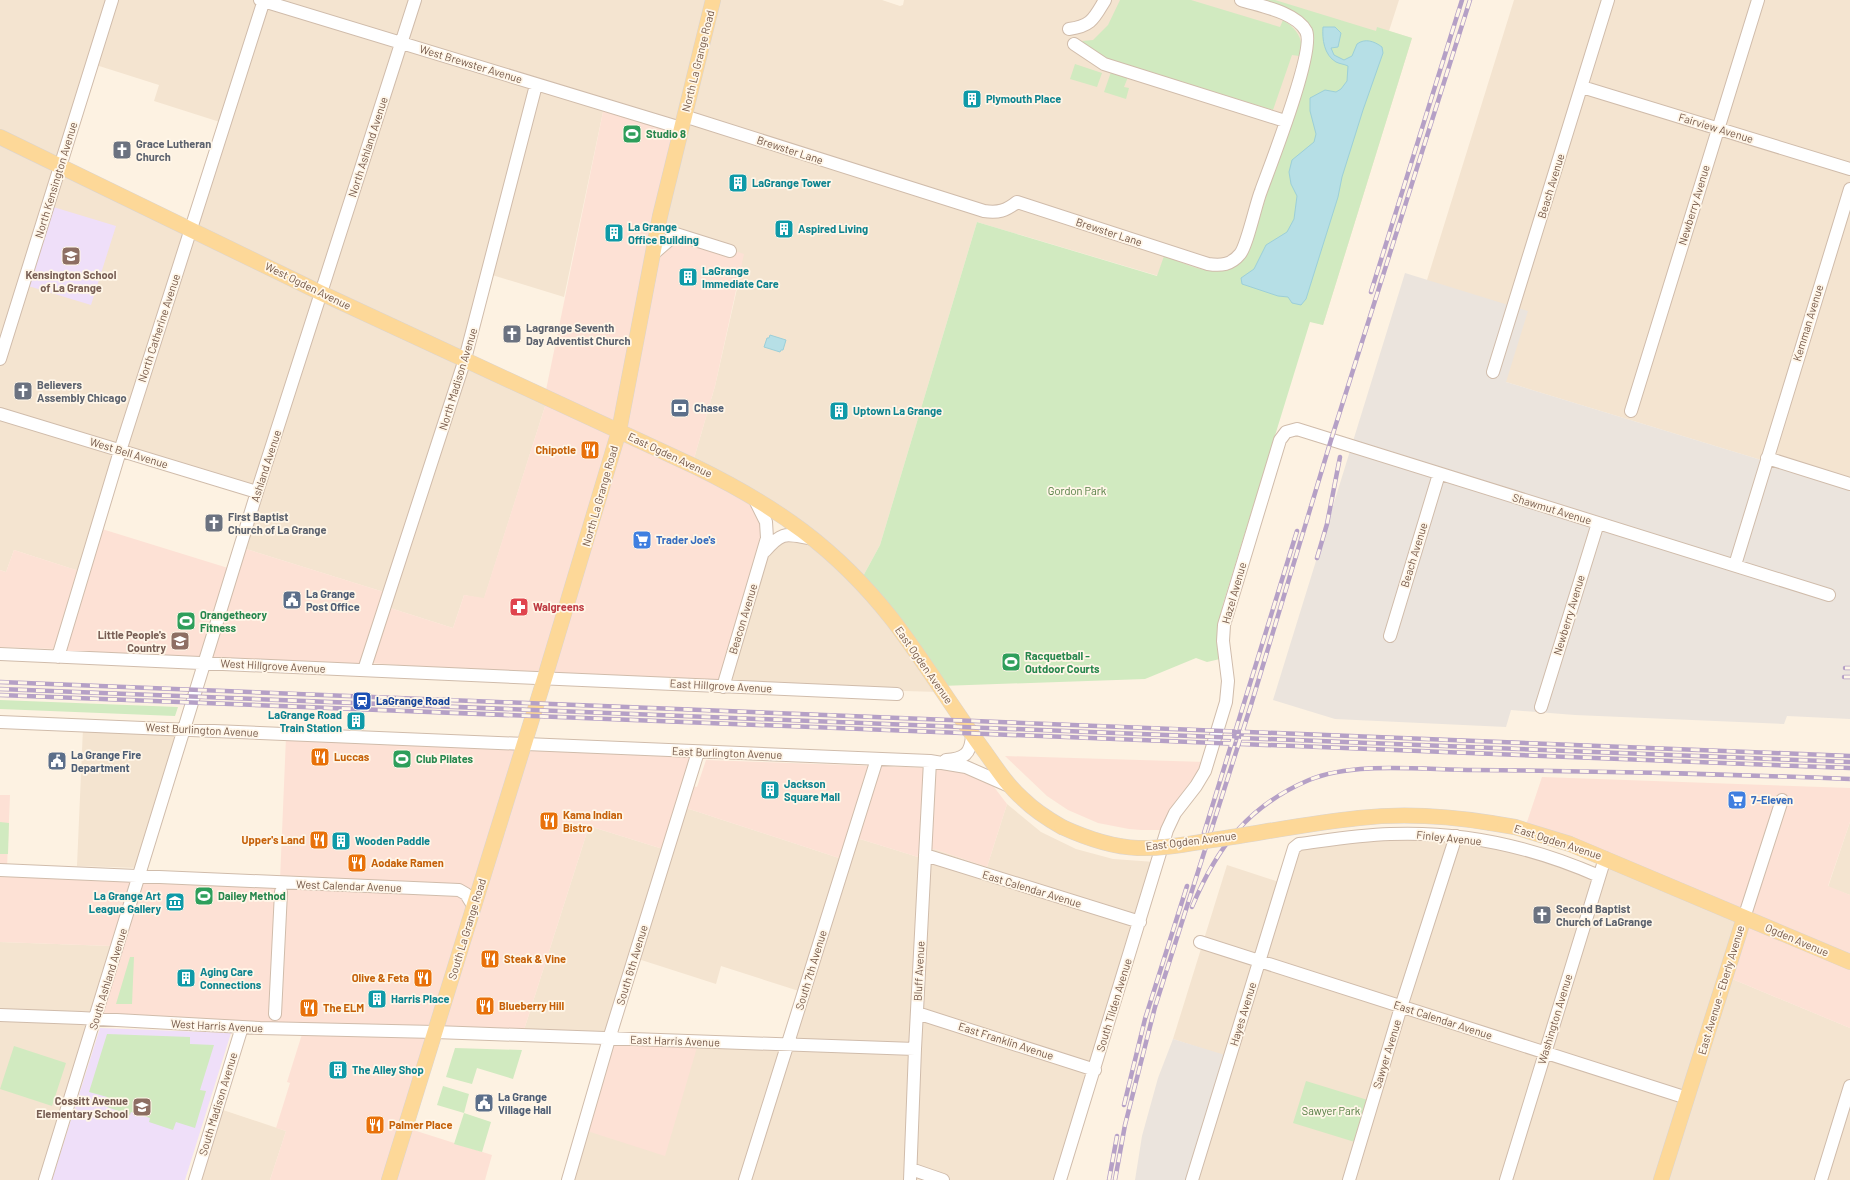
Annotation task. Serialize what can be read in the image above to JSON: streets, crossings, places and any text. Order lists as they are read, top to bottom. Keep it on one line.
{"streets":{"main road":["North La Grange Road","West Ogden Avenue","East Ogden Avenue","South La Grange Road","Ogden Avenue","East Avenue - Eberly Avenue"],"street":["West Brewster Avenue","Fairview Avenue","North Ashland Avenue","Brewster Lane","North Kensington Avenue","Beach Avenue","Newberry Avenue","Kemman Avenue","North Catherine Avenue","North Madison Avenue","West Bell Avenue","Ashland Avenue","Shawmut Avenue","Hazel Avenue","Beacon Avenue","West Hillgrove Avenue","East Hillgrove Avenue","West Burlington Avenue","East Burlington Avenue","Finley Avenue","West Calendar Avenue","East Calendar Avenue","South 6th Avenue","South 7th Avenue","Bluff Avenue","South Ashland Avenue","South Tilden Avenue","Hayes Avenue","Washington Avenue","West Harris Avenue","East Harris Avenue","East Franklin Avenue","Sawyer Avenue","South Madison Avenue"]},"crossings":[["North La Grange Road","West Brewster Avenue"],["North La Grange Road","Brewster Lane"],["North La Grange Road","West Ogden Avenue"],["North La Grange Road","East Ogden Avenue"],["North La Grange Road","West Hillgrove Avenue"],["North La Grange Road","East Hillgrove Avenue"],["North La Grange Road","South La Grange Road"],["West Brewster Avenue","North Ashland Avenue"],["West Brewster Avenue","Brewster Lane"],["West Brewster Avenue","North Catherine Avenue"],["West Brewster Avenue","North Madison Avenue"],["Fairview Avenue","Beach Avenue"],["Fairview Avenue","Newberry Avenue"],["North Ashland Avenue","West Ogden Avenue"],["North Ashland Avenue","Ashland Avenue"],["North Kensington Avenue","West Ogden Avenue"],["Beach Avenue","Shawmut Avenue"],["Newberry Avenue","Shawmut Avenue"],["West Ogden Avenue","North Catherine Avenue"],["West Ogden Avenue","North Madison Avenue"],["West Ogden Avenue","East Ogden Avenue"],["West Ogden Avenue","Ashland Avenue"],["Kemman Avenue","Shawmut Avenue"],["North Catherine Avenue","West Bell Avenue"],["North Catherine Avenue","West Hillgrove Avenue"],["North Madison Avenue","West Hillgrove Avenue"],["West Bell Avenue","Ashland Avenue"],["East Ogden Avenue","Beacon Avenue"],["East Ogden Avenue","East Burlington Avenue"],["East Ogden Avenue","Ogden Avenue"],["East Ogden Avenue","East Avenue - Eberly Avenue"],["East Ogden Avenue","Washington Avenue"],["Ashland Avenue","West Hillgrove Avenue"],["Ashland Avenue","South Ashland Avenue"],["Shawmut Avenue","Hazel Avenue"],["Hazel Avenue","South Tilden Avenue"],["Beacon Avenue","East Hillgrove Avenue"],["West Hillgrove Avenue","East Hillgrove Avenue"],["West Hillgrove Avenue","South La Grange Road"],["West Hillgrove Avenue","South Ashland Avenue"],["East Hillgrove Avenue","South La Grange Road"],["West Burlington Avenue","East Burlington Avenue"],["West Burlington Avenue","South La Grange Road"],["West Burlington Avenue","South Ashland Avenue"],["East Burlington Avenue","South La Grange Road"],["East Burlington Avenue","South 6th Avenue"],["East Burlington Avenue","South 7th Avenue"],["East Burlington Avenue","Bluff Avenue"],["Finley Avenue","Hayes Avenue"],["Finley Avenue","Washington Avenue"],["Finley Avenue","Sawyer Avenue"],["West Calendar Avenue","South La Grange Road"],["West Calendar Avenue","South Ashland Avenue"],["East Calendar Avenue","Bluff Avenue"],["East Calendar Avenue","East Avenue - Eberly Avenue"],["East Calendar Avenue","South Tilden Avenue"],["East Calendar Avenue","Hayes Avenue"],["East Calendar Avenue","Washington Avenue"],["East Calendar Avenue","Sawyer Avenue"],["South La Grange Road","West Harris Avenue"],["South La Grange Road","East Harris Avenue"],["Ogden Avenue","East Avenue - Eberly Avenue"],["South 6th Avenue","East Harris Avenue"],["South 7th Avenue","East Harris Avenue"],["Bluff Avenue","East Harris Avenue"],["Bluff Avenue","East Franklin Avenue"],["South Ashland Avenue","West Harris Avenue"],["South Tilden Avenue","East Franklin Avenue"],["West Harris Avenue","East Harris Avenue"],["West Harris Avenue","South Madison Avenue"]],"parks":["Gordon Park","Sawyer Park"],"places":{"building":["Plymouth Place","LaGrange Tower","Aspired Living","La Grange Office Building","LaGrange Immediate Care","Uptown La Grange","LaGrange Road Train Station","Jackson Square Mall","Wooden Paddle","Aging Care Connections","Harris Place","The Alley Shop"],"sports":["Studio 8","Orangetheory Fitness","Racquetball - Outdoor Courts","Club Pilates","Dailey Method"],"church":["Grace Lutheran Church","Lagrange Seventh Day Adventist Church","Believers Assembly Chicago","First Baptist Church of La Grange","Second Baptist Church of LaGrange"],"school or university":["Kensington School of La Grange","Little People's Country","Cossitt Avenue Elementary School"],"bank":["Chase"],"restaurant":["Chipotle","Luccas","Kama Indian Bistro","Upper's Land","Aodake Ramen","Steak & Vine","Olive & Feta","Blueberry Hill","The ELM","Palmer Place"],"supermarket":["Trader Joe's","7-Eleven"],"public building":["La Grange Post Office","La Grange Fire Department","La Grange Village Hall"],"pharmacy":["Walgreens"],"station":["LaGrange Road"],"museum":["La Grange Art League Gallery"]}}
